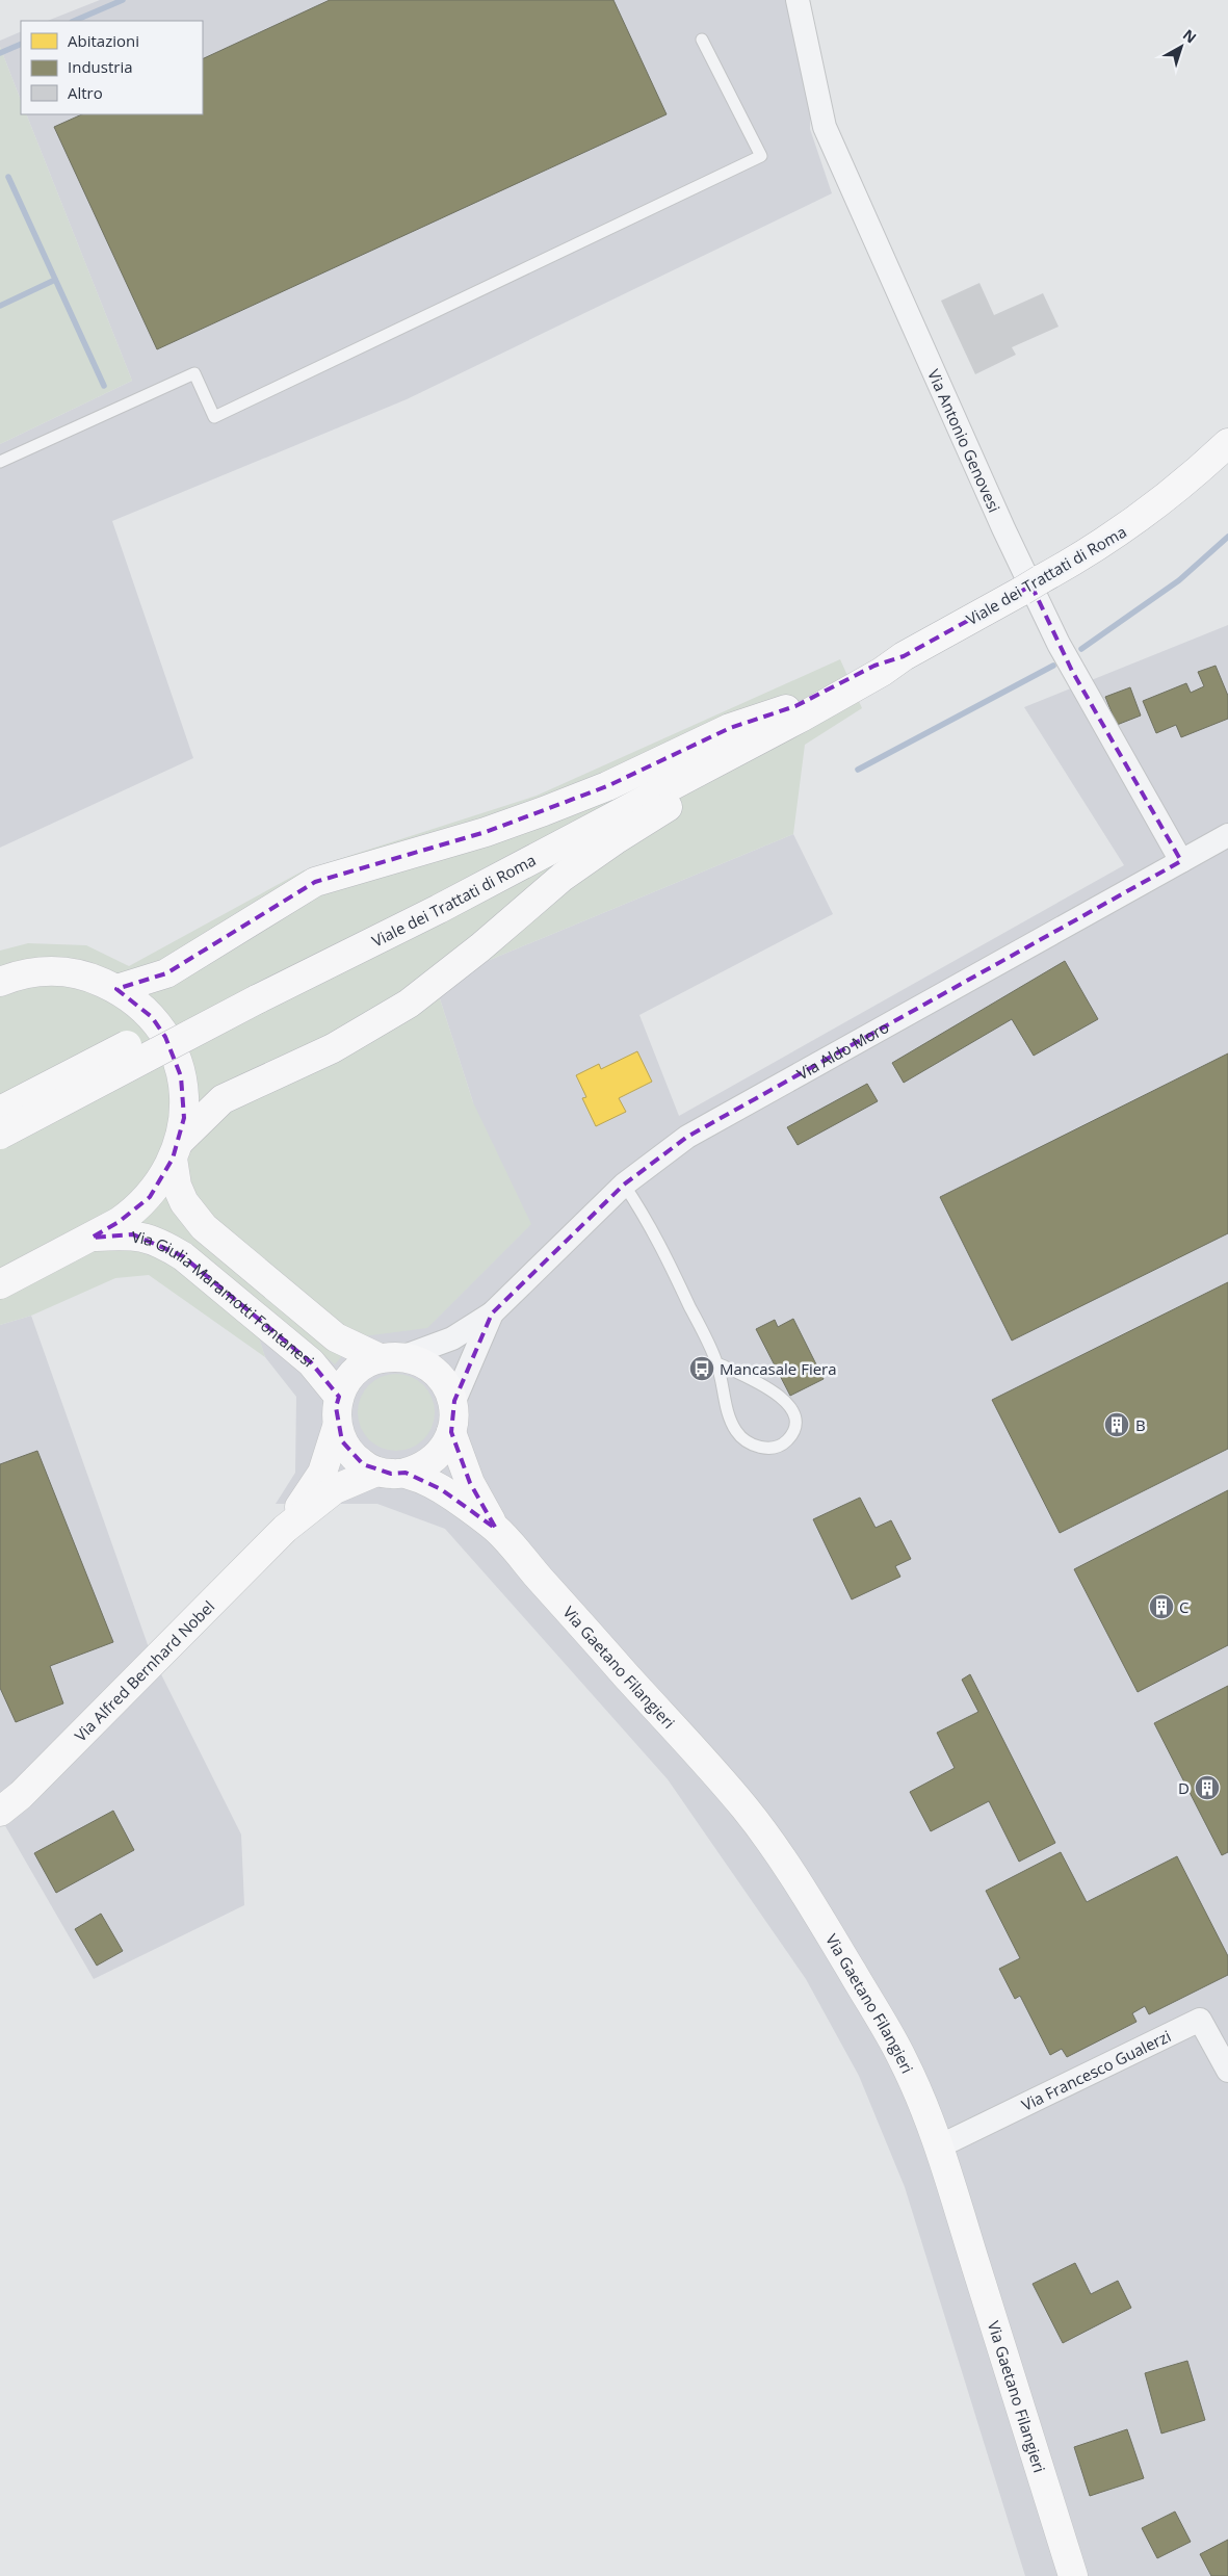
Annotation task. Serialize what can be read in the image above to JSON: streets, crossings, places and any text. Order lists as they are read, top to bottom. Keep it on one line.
{"streets":{"main road":["Viale dei Trattati di Roma","Via Giulia Maramotti Fontanesi","Via Gaetano Filangieri","Via Alfred Bernhard Nobel"],"street":["Via Antonio Genovesi","Via Aldo Moro","Via Francesco Gualerzi"]},"crossings":[["Via Antonio Genovesi","Via Aldo Moro"],["Via Aldo Moro","Via Giulia Maramotti Fontanesi"],["Via Aldo Moro","Via Gaetano Filangieri"],["Via Aldo Moro","Via Alfred Bernhard Nobel"],["Via Giulia Maramotti Fontanesi","Via Gaetano Filangieri"],["Via Giulia Maramotti Fontanesi","Via Alfred Bernhard Nobel"],["Via Gaetano Filangieri","Via Alfred Bernhard Nobel"],["Via Gaetano Filangieri","Via Francesco Gualerzi"]],"places":{"bus stop":["Mancasale Fiera"],"building":["B","C","D"]},"legend":["Abitazioni","Industria","Altro"],"north":"top right"}
